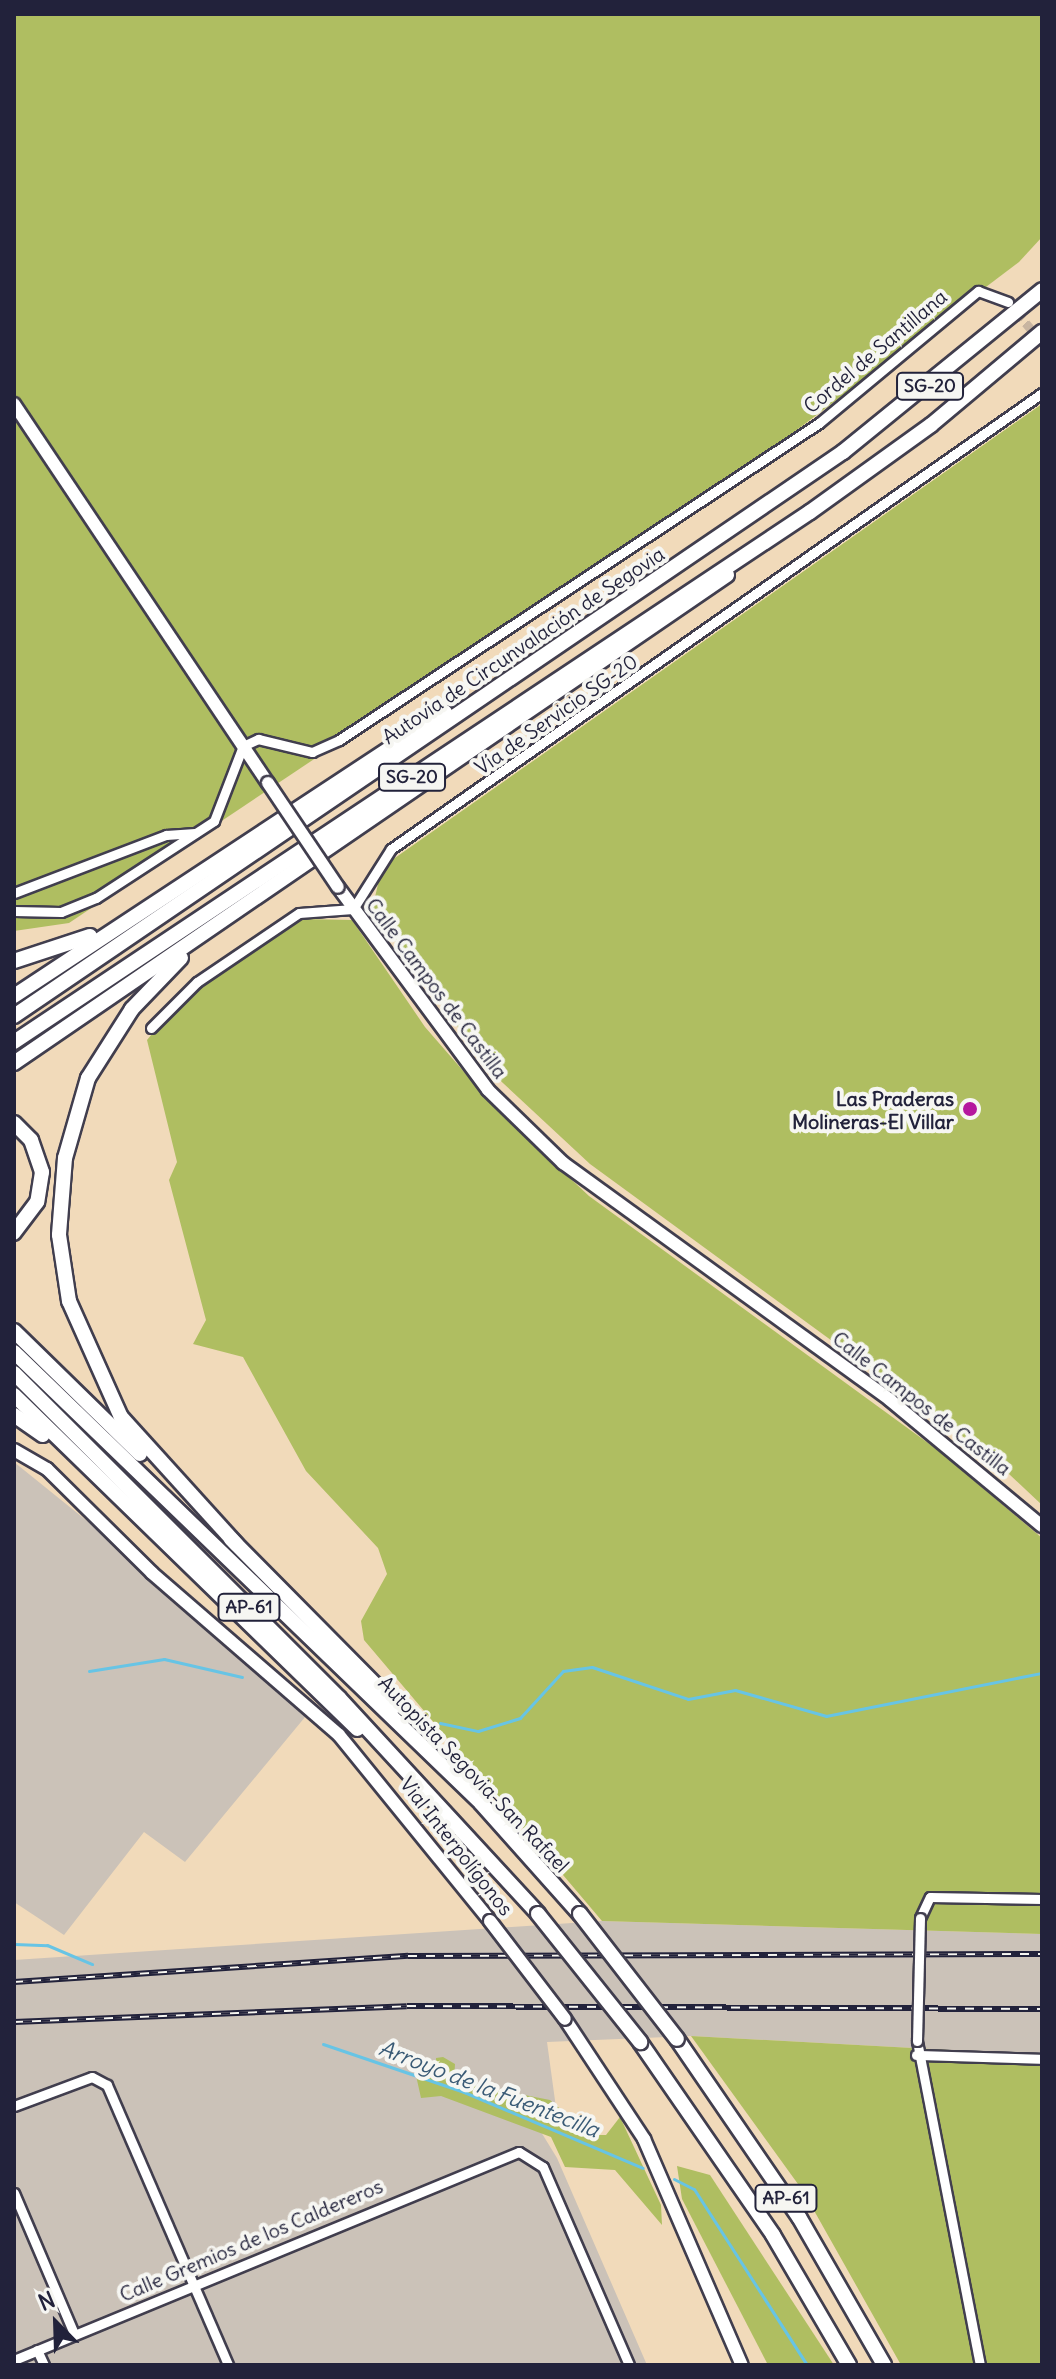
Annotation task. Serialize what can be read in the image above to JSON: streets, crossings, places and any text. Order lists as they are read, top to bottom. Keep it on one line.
{"streets":{"highway":["SG-20","Autovía de Circunvalación de Segovia","AP-61","Autopista Segovia-San Rafael"],"main road":["Calle Campos de Castilla","Vial Interpolígonos"],"street":["Cordel de Santillana","Vía de Servicio SG-20","Calle Gremios de los Caldereros"]},"crossings":[["Cordel de Santillana","Calle Campos de Castilla"],["Vía de Servicio SG-20","Calle Campos de Castilla"]],"water":["Arroyo de la Fuentecilla"],"places":["Las Praderas Molineras-El Villar"],"north":"top left"}
